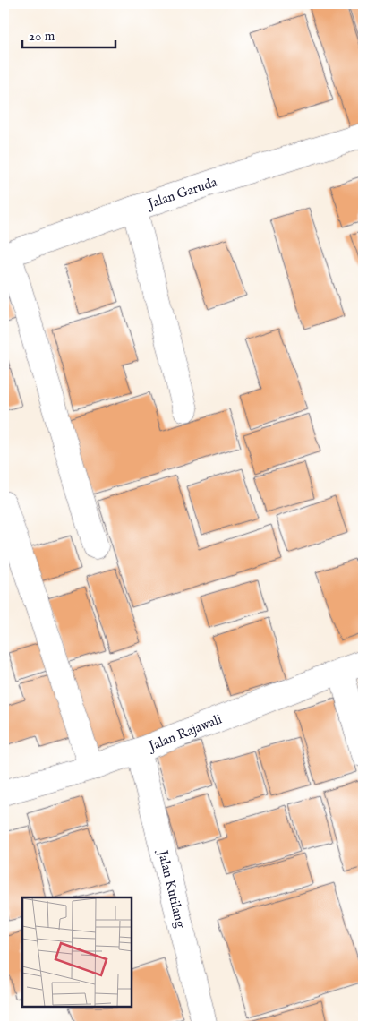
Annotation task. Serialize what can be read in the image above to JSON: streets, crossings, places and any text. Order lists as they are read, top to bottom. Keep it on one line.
{"streets":{"street":["Jalan Garuda","Jalan Rajawali","Jalan Kutilang"]},"crossings":[["Jalan Rajawali","Jalan Kutilang"]],"scale_bar":"20 m"}
